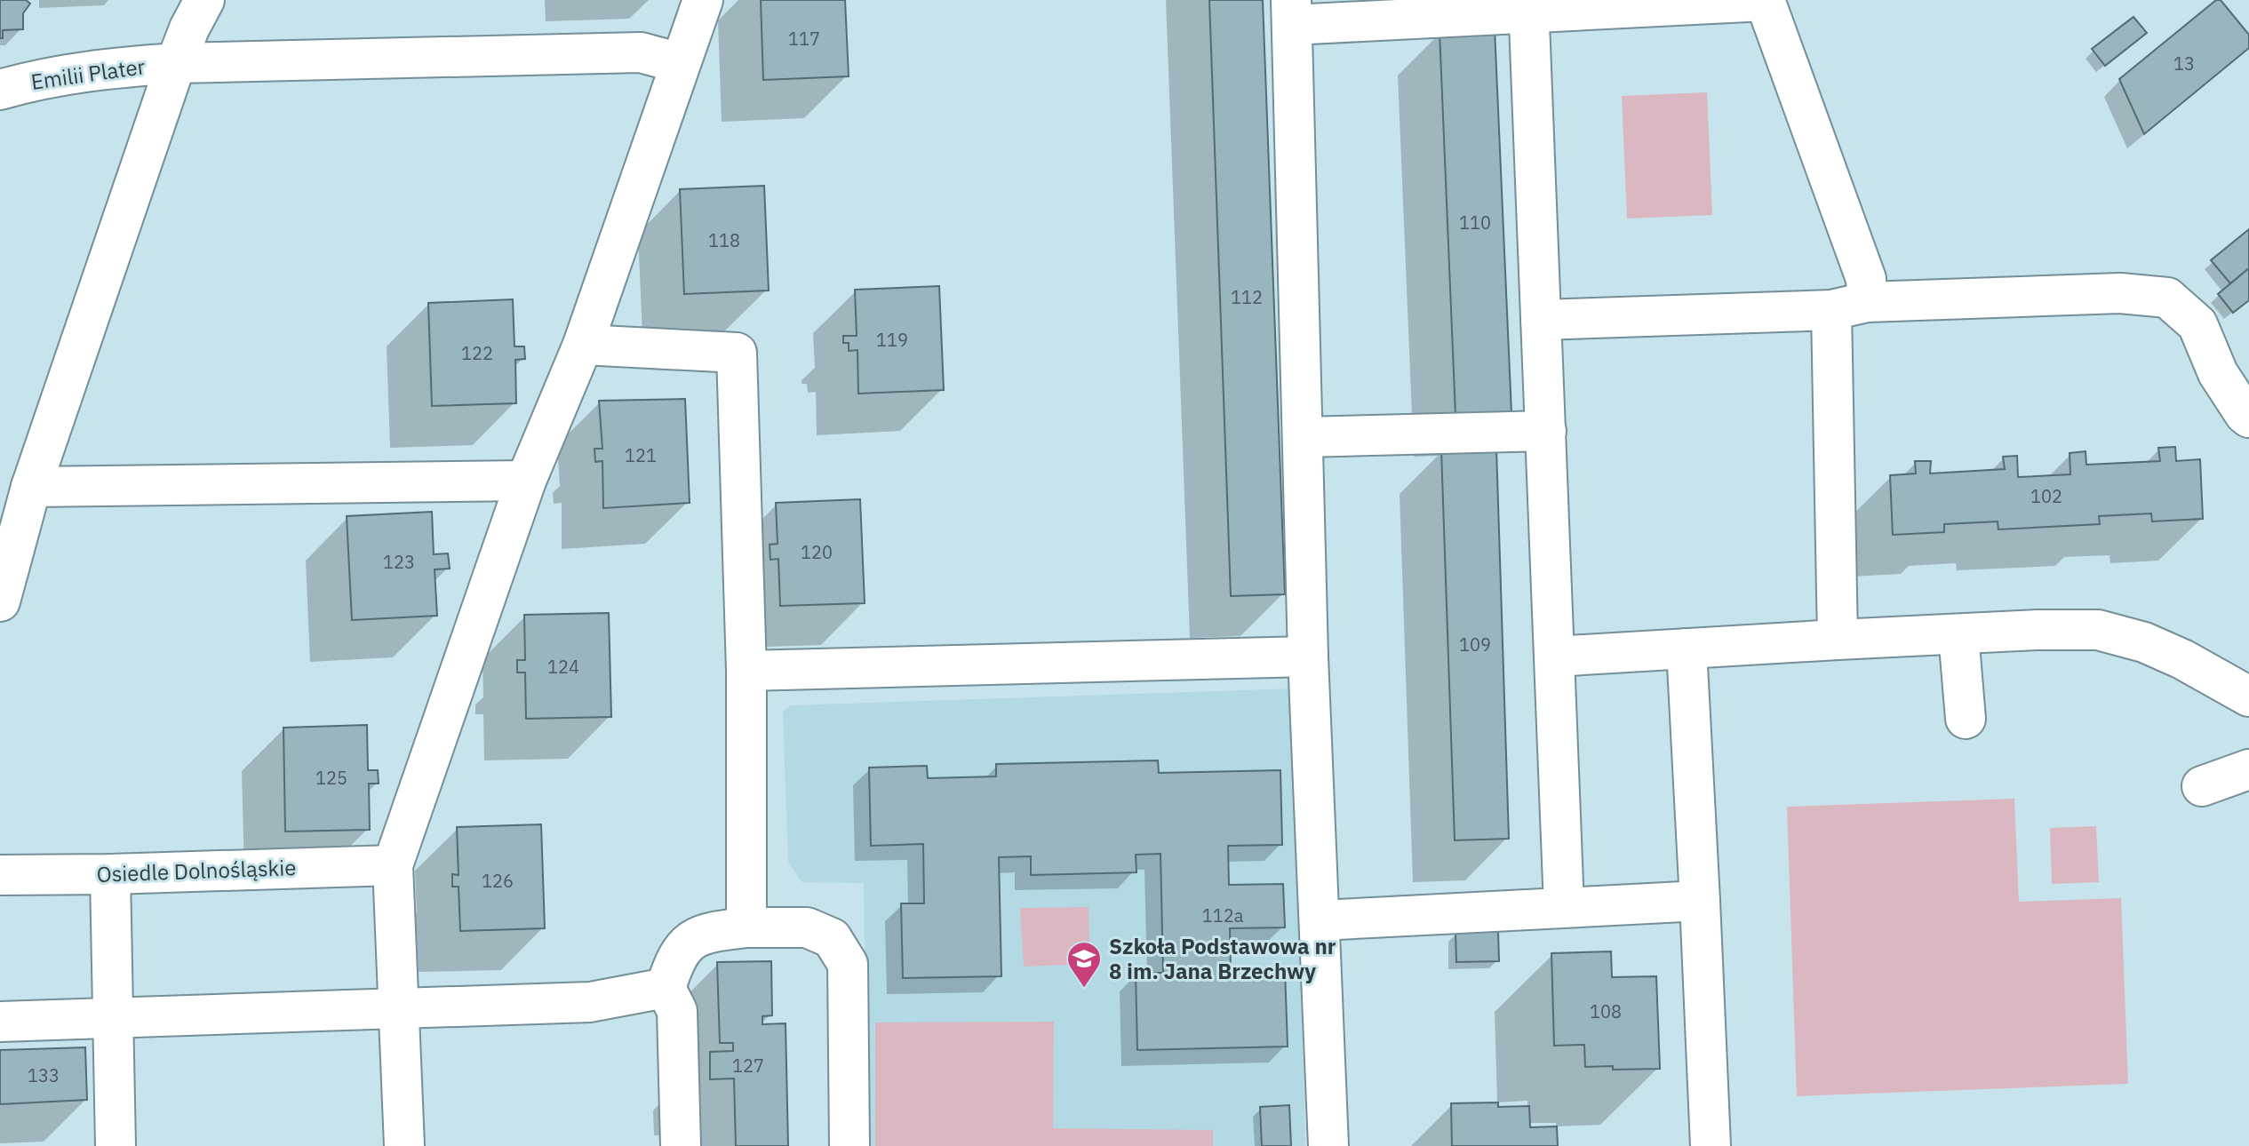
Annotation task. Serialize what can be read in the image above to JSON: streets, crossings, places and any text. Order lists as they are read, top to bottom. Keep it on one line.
{"streets":{"street":["Emilii Plater","Osiedle Dolnośląskie"]},"places":{"school or university":["Szkoła Podstawowa nr 8 im. Jana Brzechwy"]},"house_numbers":["117","13","110","118","112","119","122","121","102","120","123","109","124","125","126","112a","108","127","133"]}
